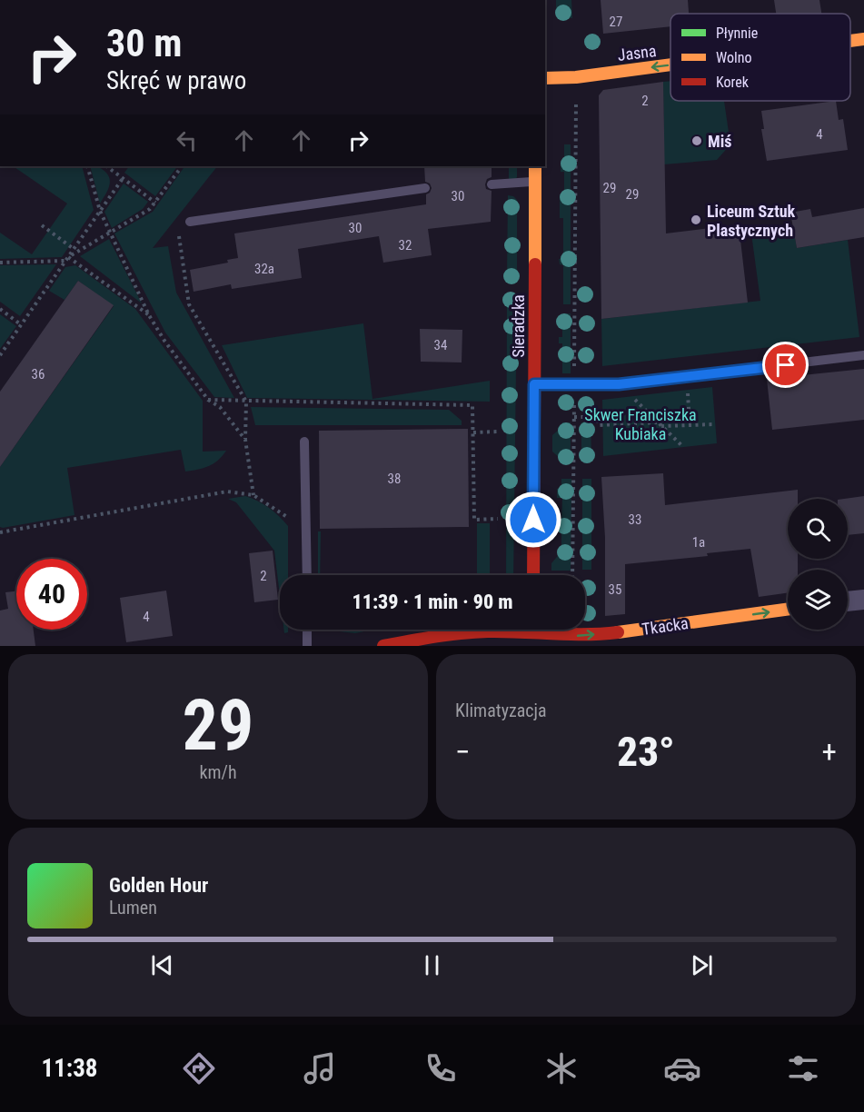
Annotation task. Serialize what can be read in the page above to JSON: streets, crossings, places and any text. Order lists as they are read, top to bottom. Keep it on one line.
{"streets":{"street":["Jasna","Sieradzka","Tkacka"]},"one_way":["Jasna","Tkacka"],"parks":["Skwer Franciszka Kubiaka"],"places":["Miś","Liceum Sztuk Plastycznych"],"house_numbers":["27","2","4","29","29","30","30","32","32a","34","36","38","33","1a","2","35","4"],"legend":["Płynnie","Wolno","Korek"],"page":{"turn":["30 m","Skręć w prawo"],"limit":"40","trip":"11:39 · 1 min · 90 m","tile":[["29","km/h"],"Klimatyzacja"],"heat":["−","23°","+"],"song":["Golden Hour","Lumen"],"tabs":"11:38"}}
